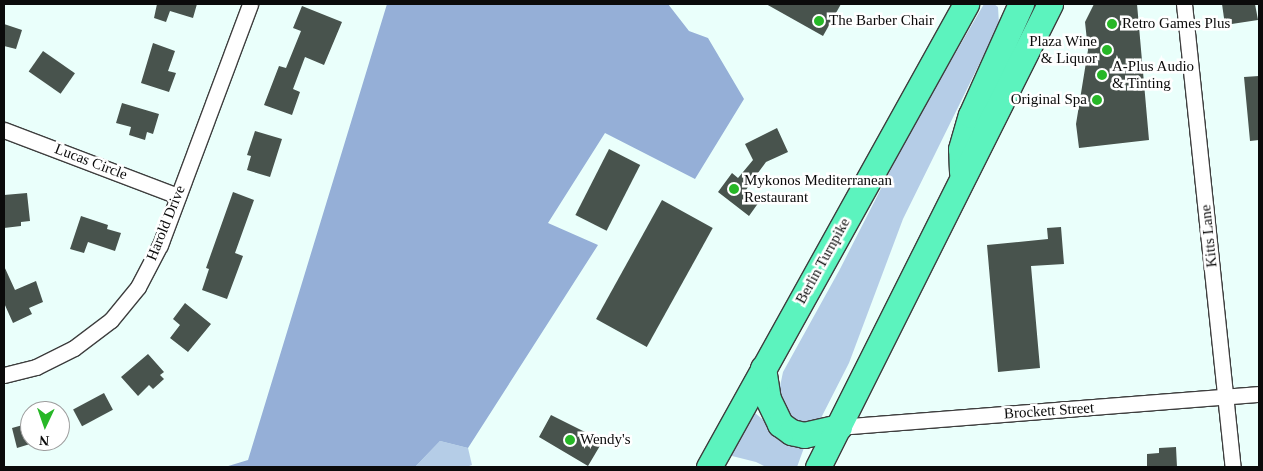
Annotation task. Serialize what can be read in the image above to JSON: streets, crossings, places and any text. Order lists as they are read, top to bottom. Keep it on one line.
{"streets":{"highway":["Berlin Turnpike"],"street":["Lucas Circle","Harold Drive","Kitts Lane","Brockett Street"]},"crossings":[["Lucas Circle","Harold Drive"],["Kitts Lane","Brockett Street"]],"places":["The Barber Chair","Retro Games Plus","Plaza Wine & Liquor","A-Plus Audio & Tinting","Original Spa","Mykonos Mediterranean Restaurant","Wendy's"],"north":"bottom"}
